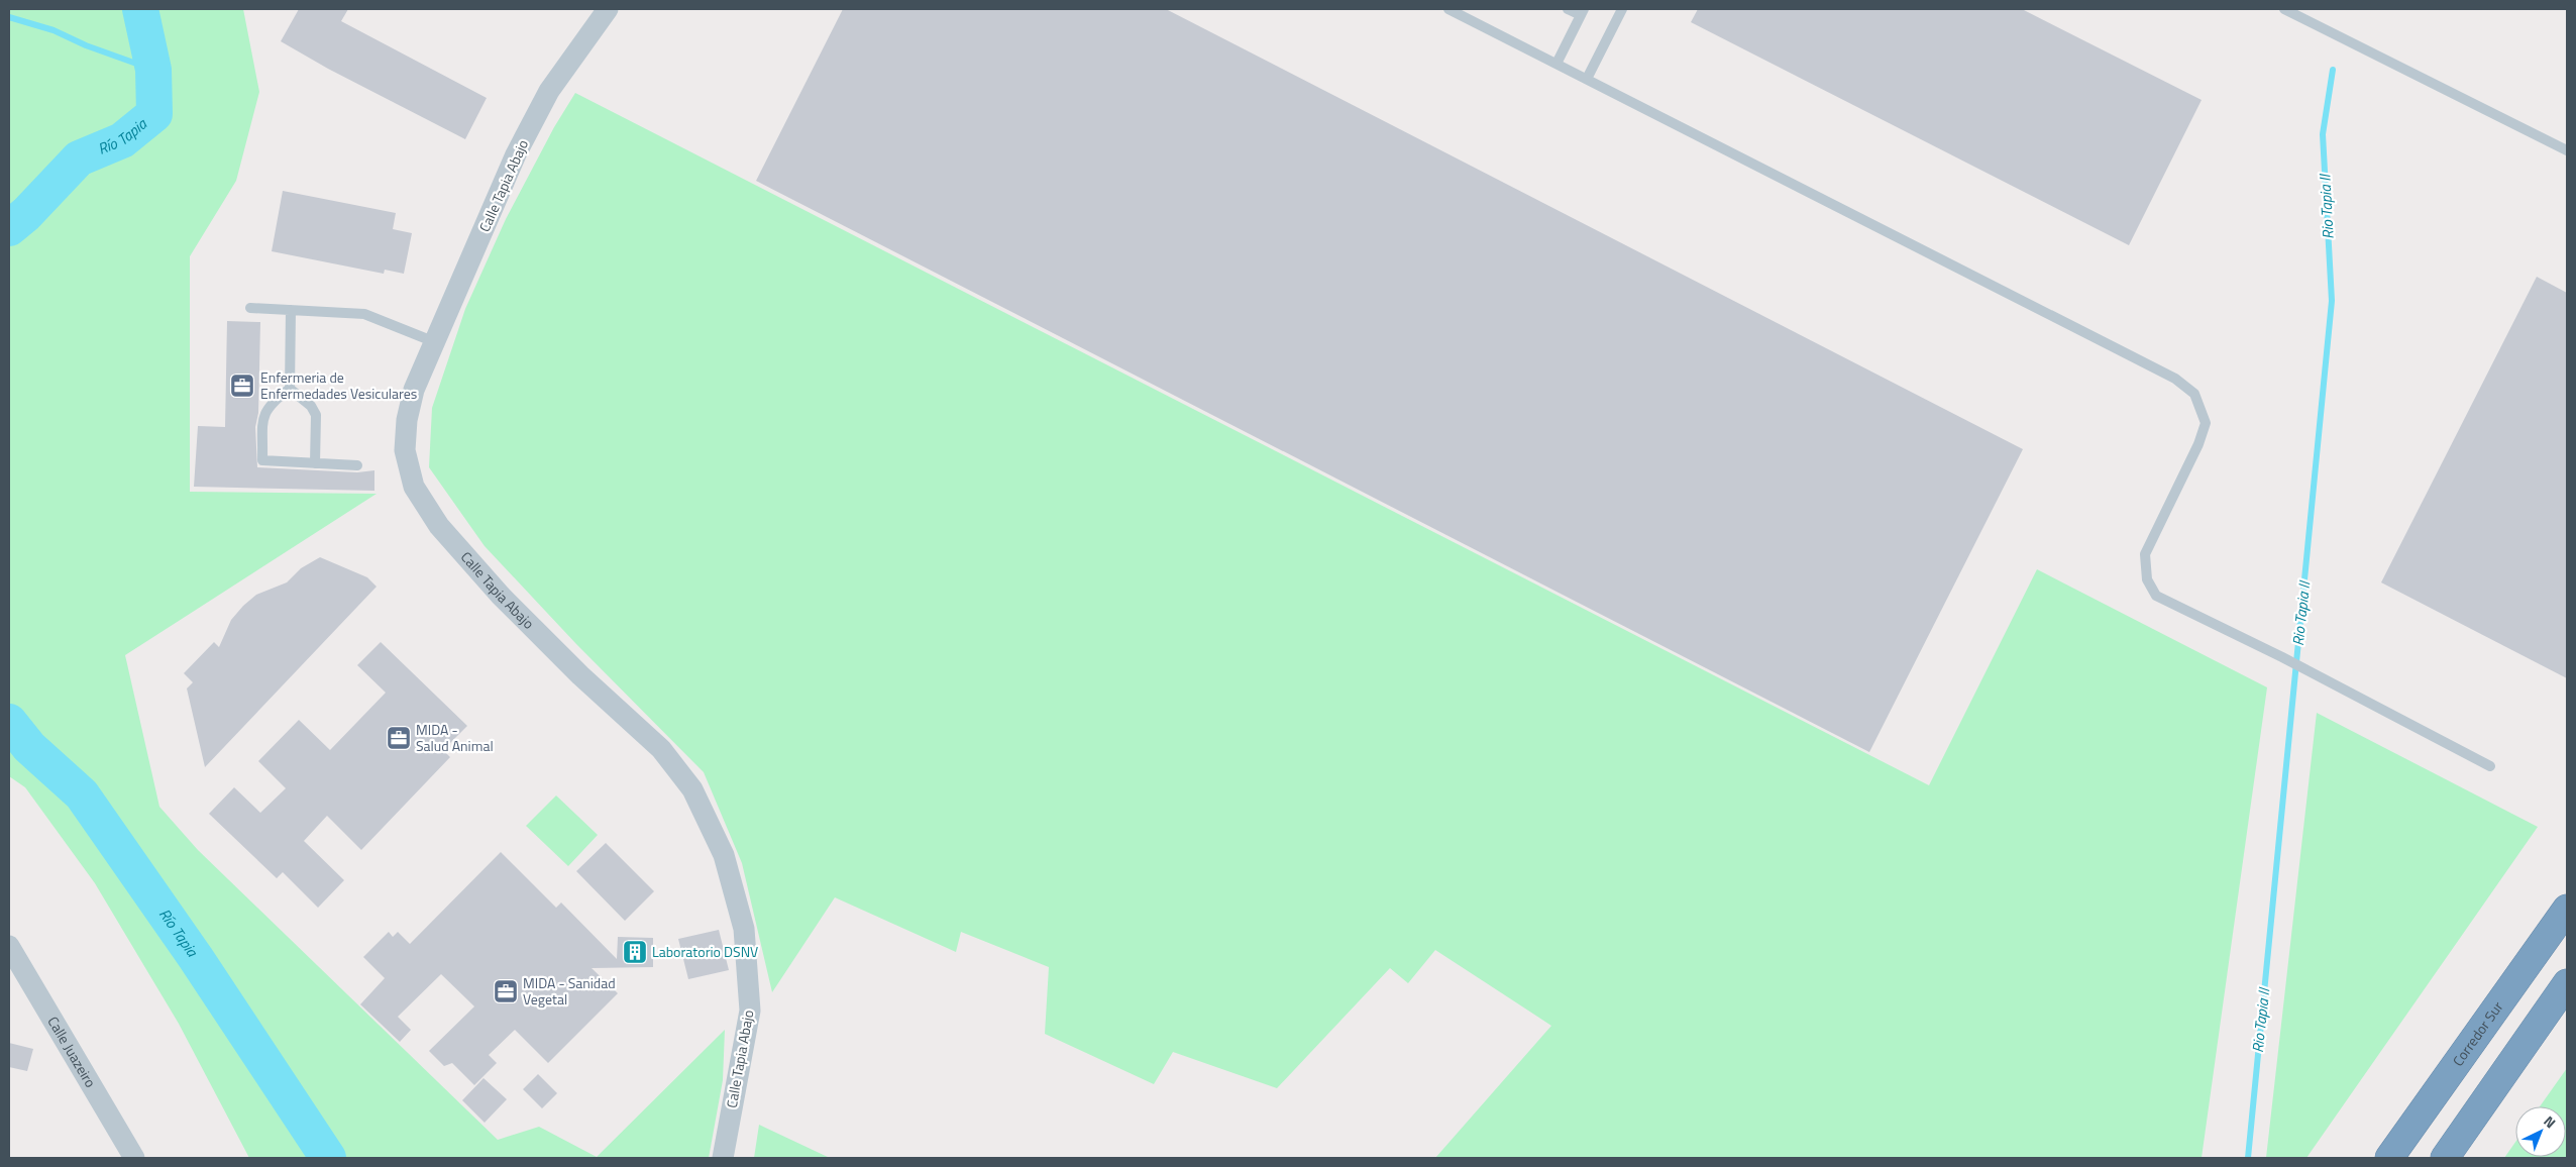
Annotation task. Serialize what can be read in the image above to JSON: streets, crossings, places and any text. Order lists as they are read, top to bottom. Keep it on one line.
{"streets":{"highway":["Corredor Sur"],"street":["Calle Tapia Abajo","Calle Juazeiro"]},"water":["Río Tapia","Rio Tapia II"],"places":{"office":["Enfermeria de Enfermedades Vesiculares","MIDA - Salud Animal","MIDA - Sanidad Vegetal"],"building":["Laboratorio DSNV"]},"north":"top right"}
